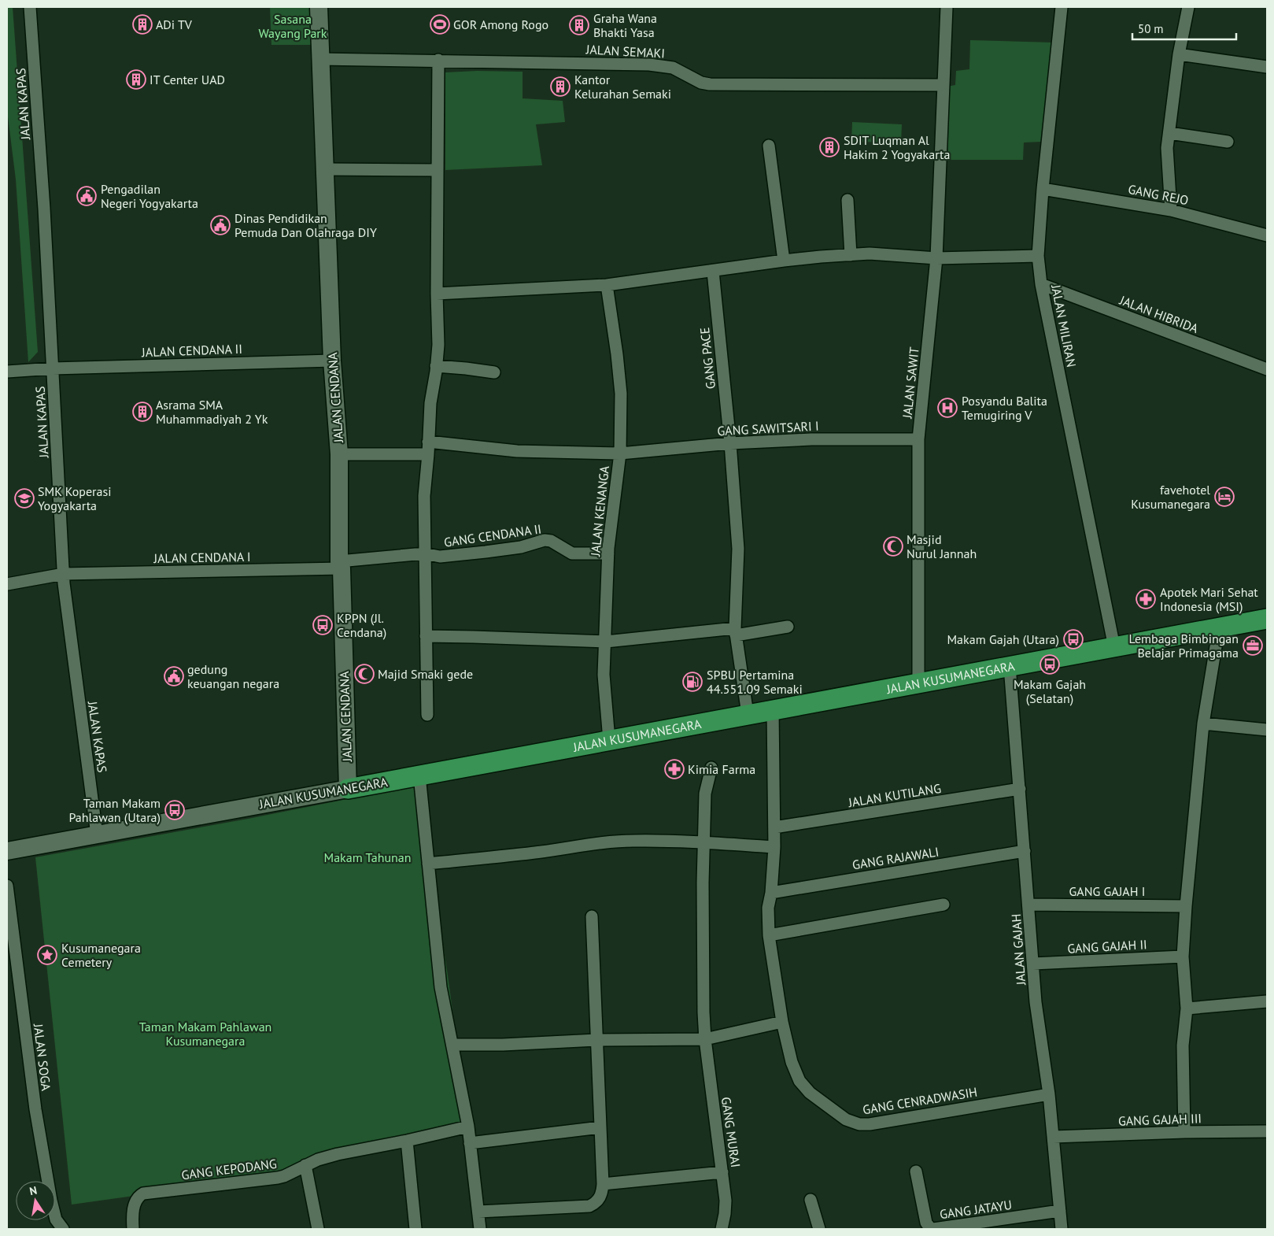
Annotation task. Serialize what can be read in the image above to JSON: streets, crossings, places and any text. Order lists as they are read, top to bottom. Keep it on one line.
{"streets":{"main road":["JALAN CENDANA","JALAN KUSUMANEGARA"],"street":["JALAN SEMAKI","JALAN KAPAS","GANG REJO","JALAN HIBRIDA","JALAN MILIRAN","JALAN CENDANA II","GANG PACE","JALAN SAWIT","GANG SAWITSARI I","JALAN KENANGA","GANG CENDANA II","JALAN CENDANA I","JALAN KUTILANG","GANG RAJAWALI","GANG GAJAH I","GANG GAJAH II","JALAN GAJAH","JALAN SOGA","GANG CENRADWASIH","GANG GAJAH III","GANG MURAI","GANG KEPODANG","GANG JATAYU"]},"crossings":[["JALAN SEMAKI","JALAN SAWIT"],["JALAN SEMAKI","JALAN CENDANA"],["JALAN KAPAS","JALAN CENDANA II"],["JALAN KAPAS","JALAN CENDANA I"],["JALAN KAPAS","JALAN KUSUMANEGARA"],["GANG REJO","JALAN MILIRAN"],["JALAN HIBRIDA","JALAN MILIRAN"],["JALAN MILIRAN","JALAN KUSUMANEGARA"],["JALAN CENDANA II","JALAN CENDANA"],["GANG PACE","GANG SAWITSARI I"],["GANG PACE","JALAN KUSUMANEGARA"],["JALAN SAWIT","GANG SAWITSARI I"],["JALAN SAWIT","JALAN KUSUMANEGARA"],["JALAN CENDANA","GANG CENDANA II"],["JALAN CENDANA","JALAN CENDANA I"],["JALAN CENDANA","JALAN KUSUMANEGARA"],["GANG SAWITSARI I","JALAN KENANGA"],["JALAN KENANGA","GANG CENDANA II"],["JALAN KENANGA","JALAN KUSUMANEGARA"],["GANG CENDANA II","JALAN CENDANA I"],["JALAN KUSUMANEGARA","JALAN GAJAH"],["JALAN KUSUMANEGARA","GANG CENRADWASIH"],["JALAN KUTILANG","JALAN GAJAH"],["JALAN KUTILANG","GANG CENRADWASIH"],["GANG RAJAWALI","JALAN GAJAH"],["GANG RAJAWALI","GANG CENRADWASIH"],["GANG GAJAH I","JALAN GAJAH"],["GANG GAJAH II","JALAN GAJAH"],["JALAN GAJAH","GANG CENRADWASIH"],["JALAN GAJAH","GANG GAJAH III"],["JALAN GAJAH","GANG JATAYU"]],"parks":["Sasana Wayang Park","Makam Tahunan","Taman Makam Pahlawan Kusumanegara"],"places":{"building":["ADi TV","Graha Wana Bhakti Yasa","IT Center UAD","Kantor Kelurahan Semaki","SDIT Luqman Al Hakim 2 Yogyakarta","Asrama SMA Muhammadiyah 2 Yk"],"sports":["GOR Among Rogo"],"public building":["Pengadilan Negeri Yogyakarta","Dinas Pendidikan Pemuda Dan Olahraga DIY","gedung keuangan negara"],"hospital":["Posyandu Balita Temugiring V"],"hotel":["favehotel Kusumanegara"],"school or university":["SMK Koperasi Yogyakarta"],"mosque":["Masjid Nurul Jannah","Majid Smaki gede"],"pharmacy":["Apotek Mari Sehat Indonesia (MSI)","Kimia Farma"],"bus stop":["KPPN (Jl. Cendana)","Makam Gajah (Utara)","Makam Gajah (Selatan)","Taman Makam Pahlawan (Utara)"],"office":["Lembaga Bimbingan Belajar Primagama"],"fuel station":["SPBU Pertamina 44.551.09 Semaki"],"place":["Kusumanegara Cemetery"]},"scale_bar":"50 m","north":"top"}
